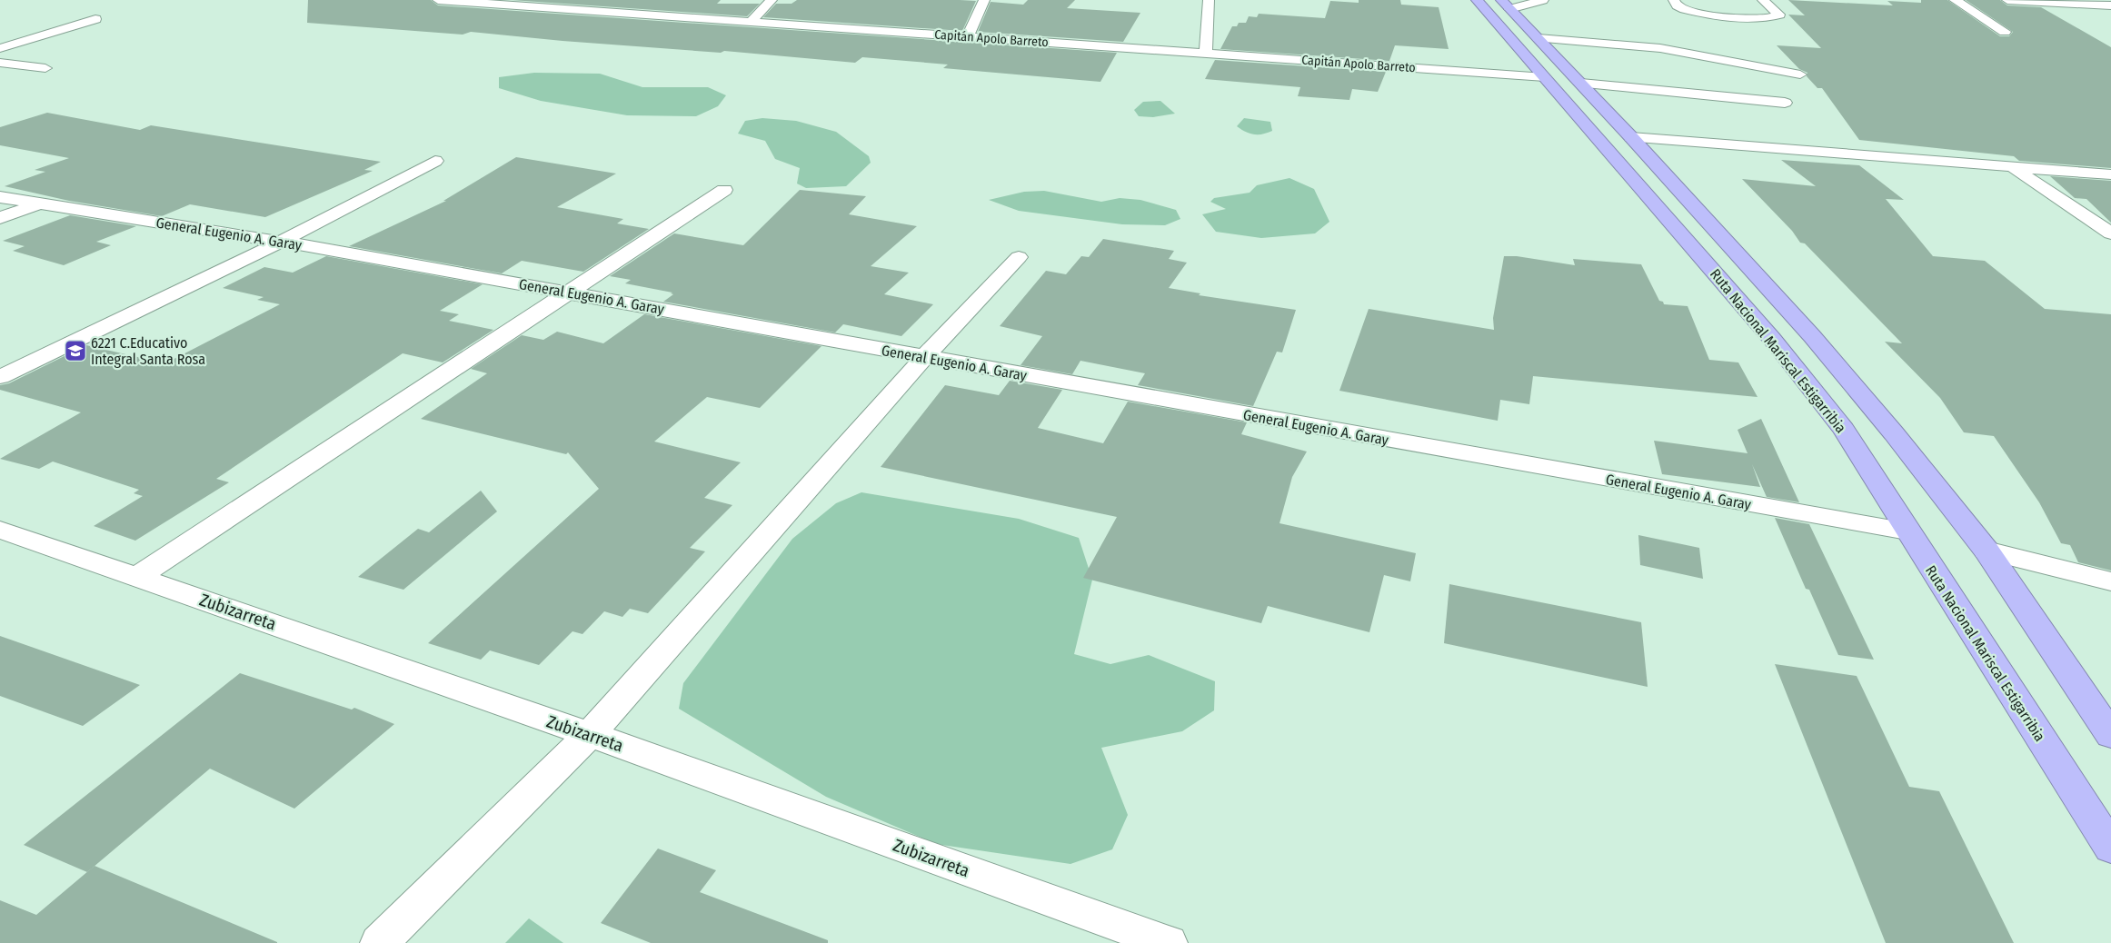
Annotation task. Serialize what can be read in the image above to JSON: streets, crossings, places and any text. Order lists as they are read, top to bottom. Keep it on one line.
{"streets":{"highway":["Ruta Nacional Mariscal Estigarribia"],"street":["Capitán Apolo Barreto","General Eugenio A. Garay","Zubizarreta"]},"crossings":[["Capitán Apolo Barreto","Ruta Nacional Mariscal Estigarribia"],["General Eugenio A. Garay","Ruta Nacional Mariscal Estigarribia"]],"places":{"school or university":["6221 C.Educativo Integral Santa Rosa"]}}
